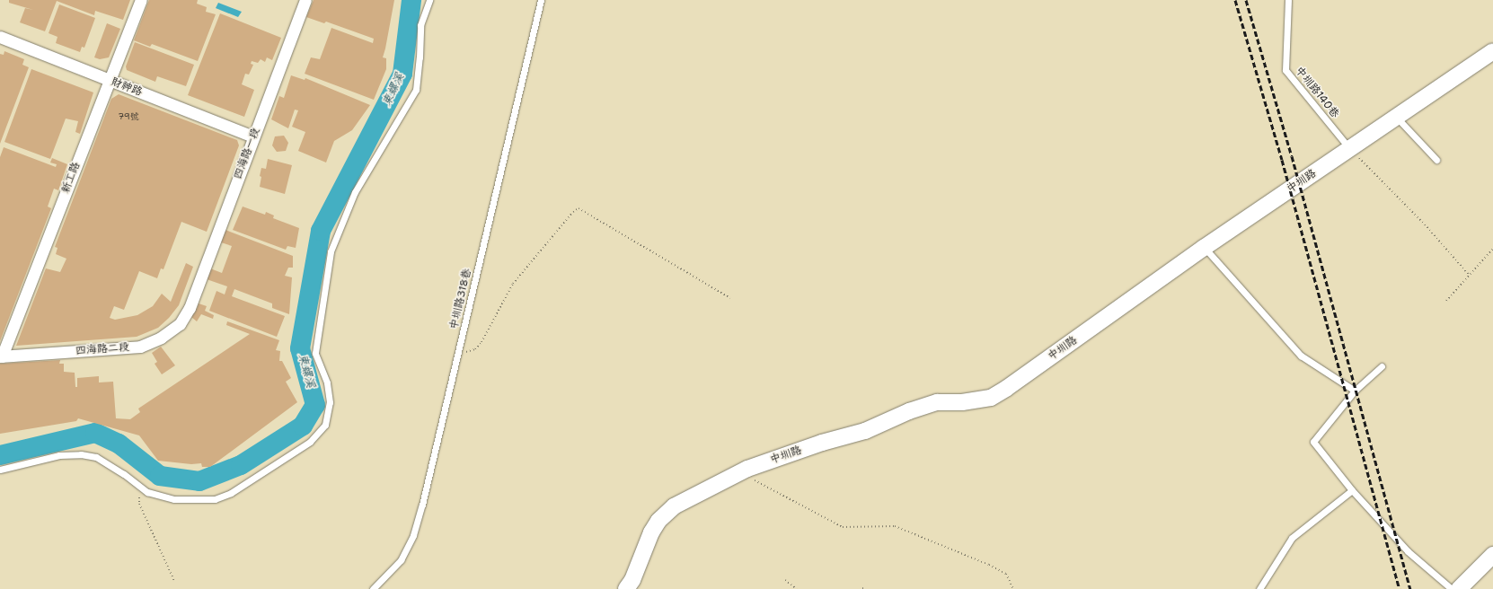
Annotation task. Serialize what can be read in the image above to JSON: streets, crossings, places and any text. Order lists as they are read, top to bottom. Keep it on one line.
{"streets":{"street":["財神路","四海路一段","新工路","中圳路","四海路二段"],"lane":["中圳路140巷","中圳路318巷"]},"crossings":[["財神路","四海路一段"],["財神路","新工路"],["中圳路140巷","中圳路"],["四海路一段","四海路二段"],["新工路","四海路二段"]],"water":["東螺溪"],"house_numbers":["79號"]}
